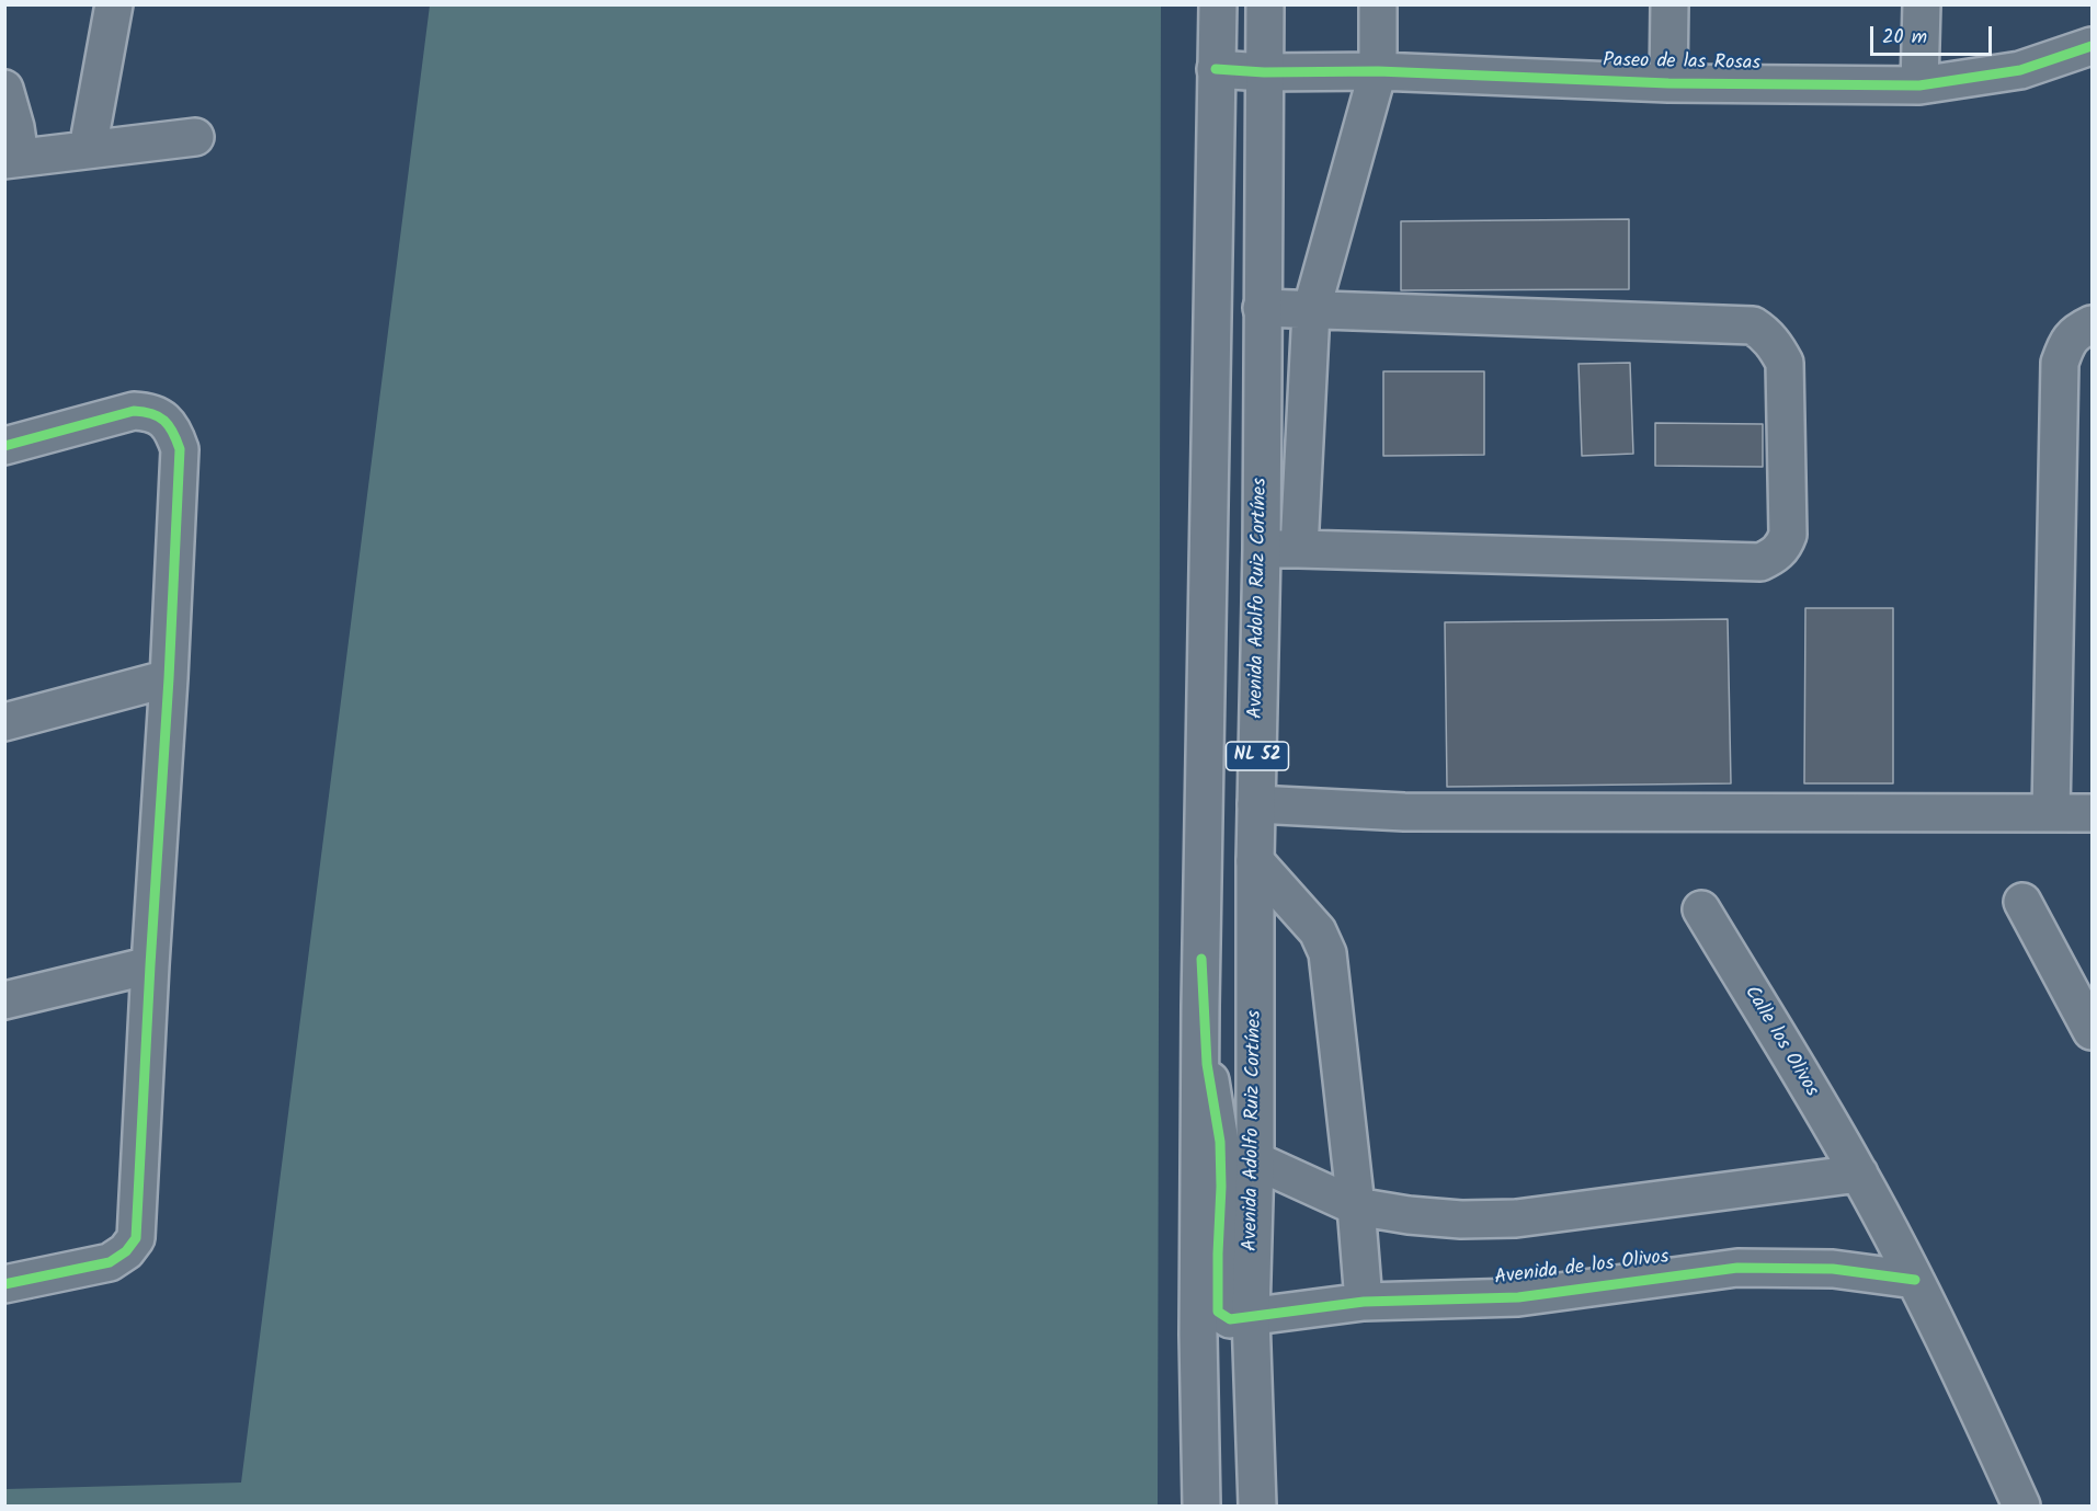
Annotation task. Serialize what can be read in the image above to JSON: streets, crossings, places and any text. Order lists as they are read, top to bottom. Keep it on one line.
{"streets":{"street":["Paseo de las Rosas","Avenida Adolfo Ruiz Cortínes","NL 52","Calle los Olivos","Avenida de los Olivos"]},"crossings":[["Paseo de las Rosas","Avenida Adolfo Ruiz Cortínes"],["Avenida Adolfo Ruiz Cortínes","Avenida de los Olivos"]],"scale_bar":"20 m"}
